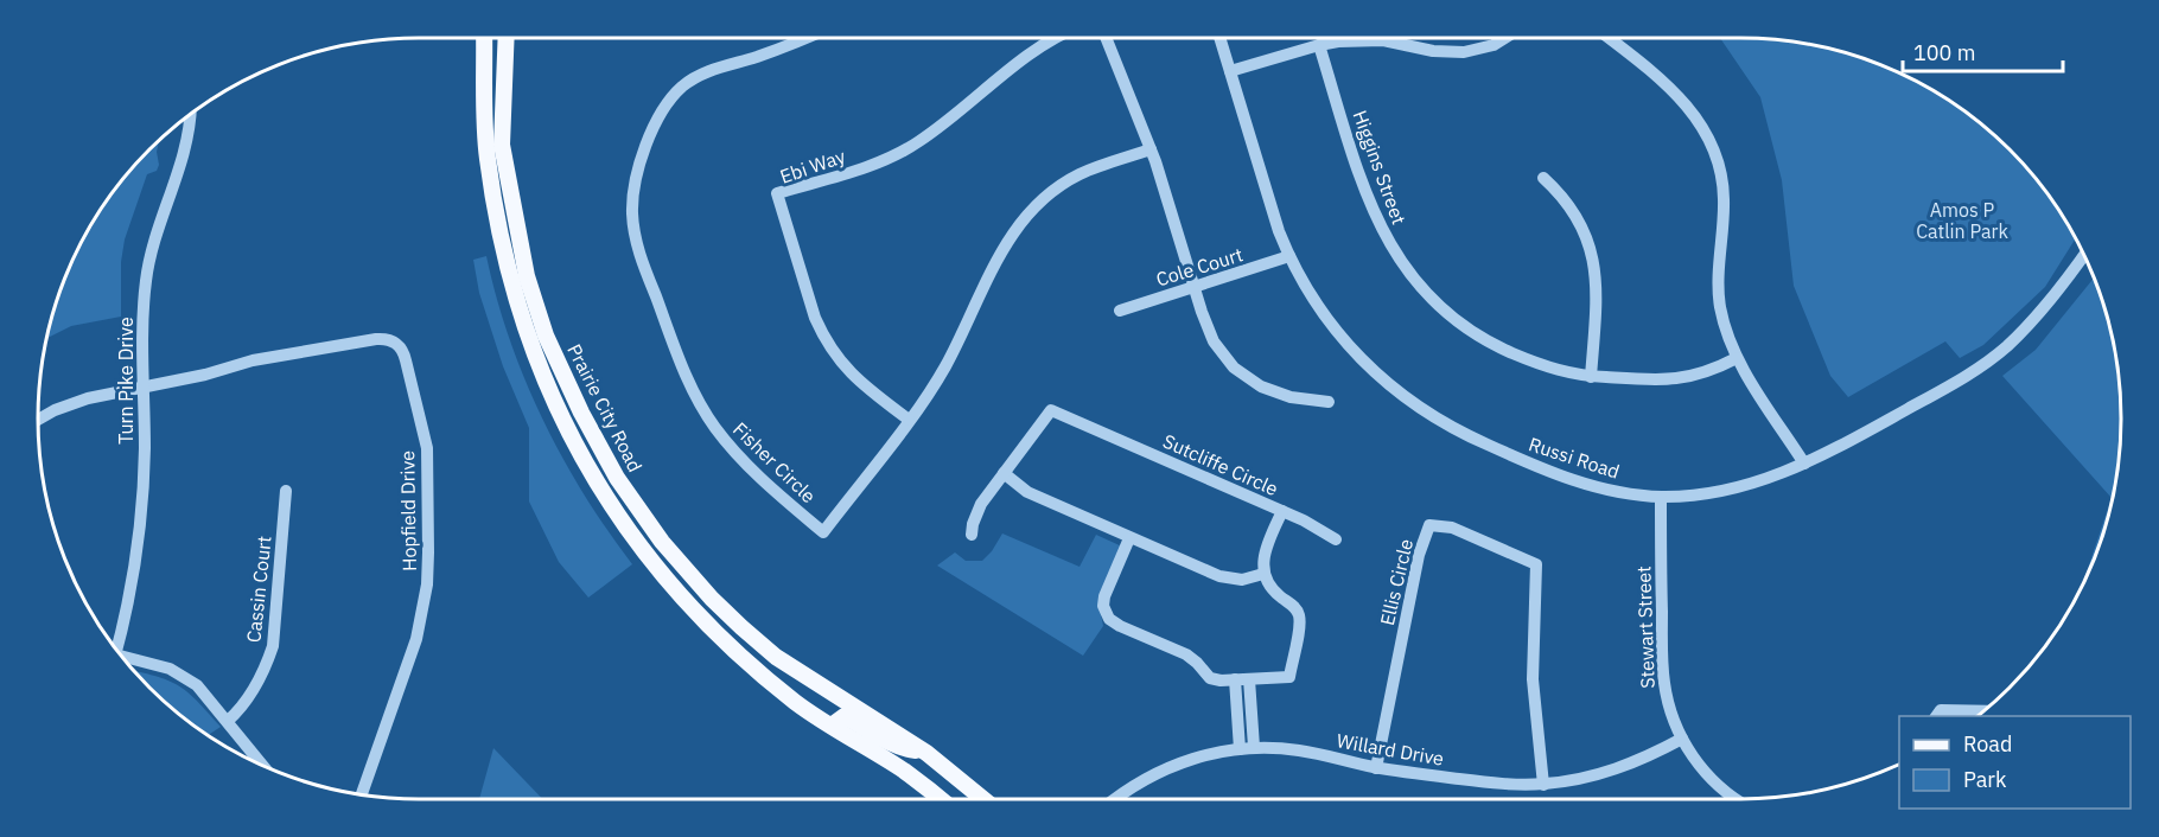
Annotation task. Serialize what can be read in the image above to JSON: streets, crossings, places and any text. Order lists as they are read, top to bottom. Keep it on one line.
{"streets":{"main road":["Prairie City Road"],"street":["Ebi Way","Higgins Street","Cole Court","Turn Pike Drive","Russi Road","Fisher Circle","Sutcliffe Circle","Hopfield Drive","Ellis Circle","Cassin Court","Stewart Street","Willard Drive"]},"crossings":[["Ebi Way","Fisher Circle"],["Cole Court","Russi Road"],["Turn Pike Drive","Hopfield Drive"],["Russi Road","Stewart Street"],["Ellis Circle","Willard Drive"],["Stewart Street","Willard Drive"]],"parks":["Amos P Catlin Park"],"legend":["Road","Park"],"scale_bar":"100 m"}
